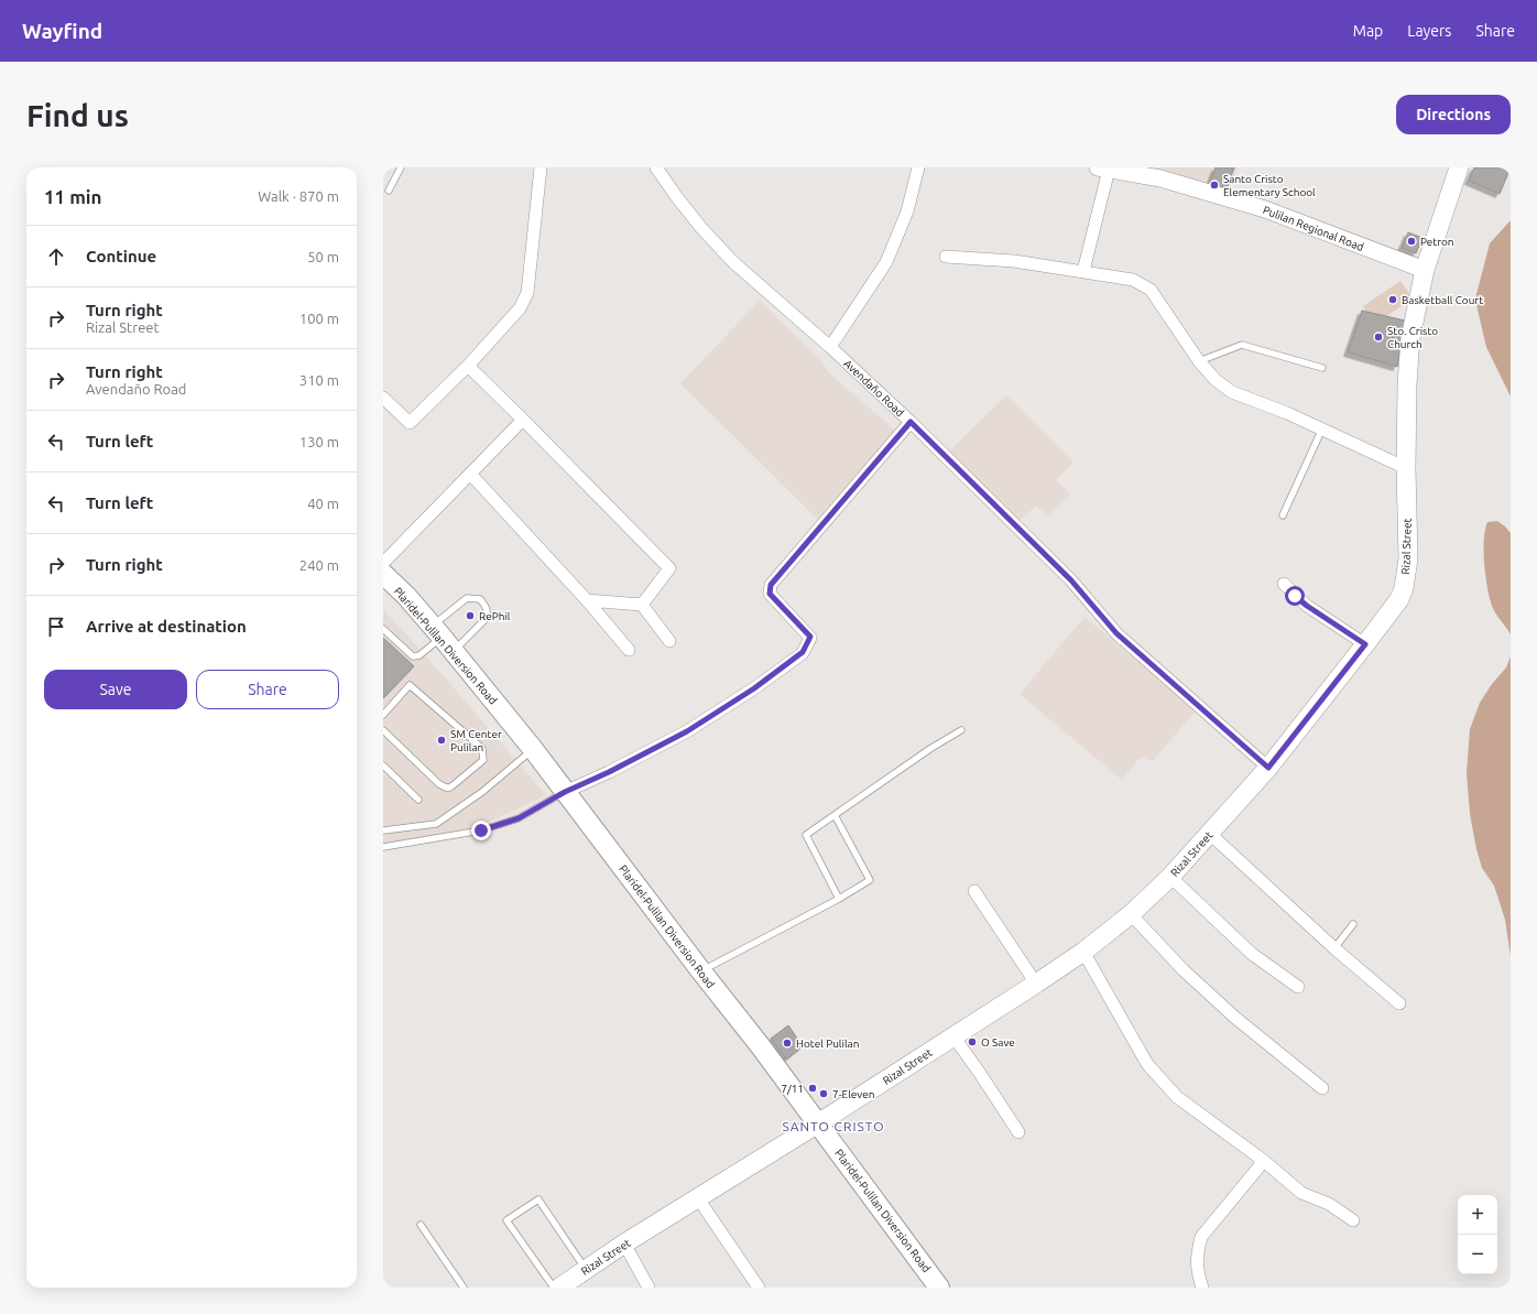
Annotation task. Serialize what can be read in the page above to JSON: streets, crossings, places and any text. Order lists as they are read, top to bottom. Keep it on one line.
{"streets":{"highway":["Plaridel-Pulilan Diversion Road"],"main road":["Pulilan Regional Road","Rizal Street"],"street":["Avendaño Road"]},"crossings":[["Pulilan Regional Road","Rizal Street"],["Avendaño Road","Rizal Street"],["Rizal Street","Plaridel-Pulilan Diversion Road"]],"districts":["SANTO CRISTO"],"places":["Santo Cristo Elementary School","Petron","Basketball Court","Sto. Cristo Church","RePhil","SM Center Pulilan","O Save","Hotel Pulilan","7/11","7-Eleven"],"page":{"header":"Wayfind","nav":["Map","Layers","Share"],"buttons":["Directions",["Save","Share"]],"title":"Find us","heading":["11 min","Walk · 870 m"],"list":[["Continue","50 m"],["Turn right","Rizal Street","100 m"],["Turn right","Avendaño Road","310 m"],["Turn left","130 m"],["Turn left","40 m"],["Turn right","240 m"],"Arrive at destination"],"map_buttons":["+","−"]}}
